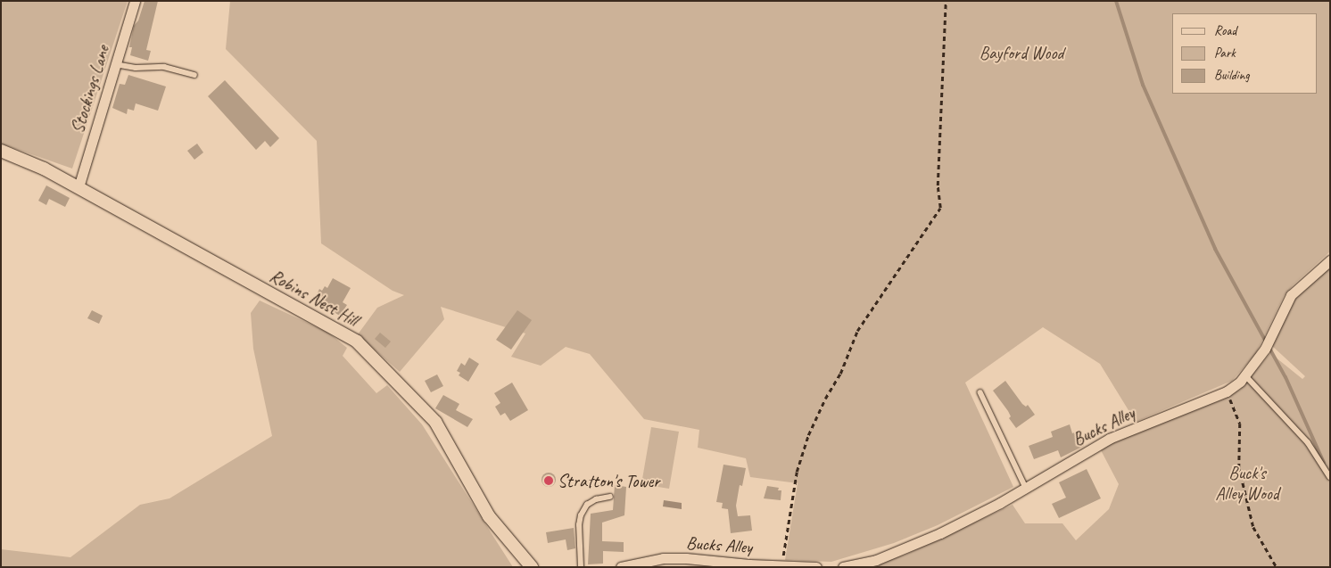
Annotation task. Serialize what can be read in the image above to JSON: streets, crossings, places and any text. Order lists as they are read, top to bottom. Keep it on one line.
{"streets":{"street":["Stockings Lane","Robins Nest Hill","Bucks Alley"]},"crossings":[["Stockings Lane","Robins Nest Hill"]],"parks":["Bayford Wood","Buck's Alley Wood"],"places":["Stratton's Tower"],"legend":["Road","Park","Building"]}
